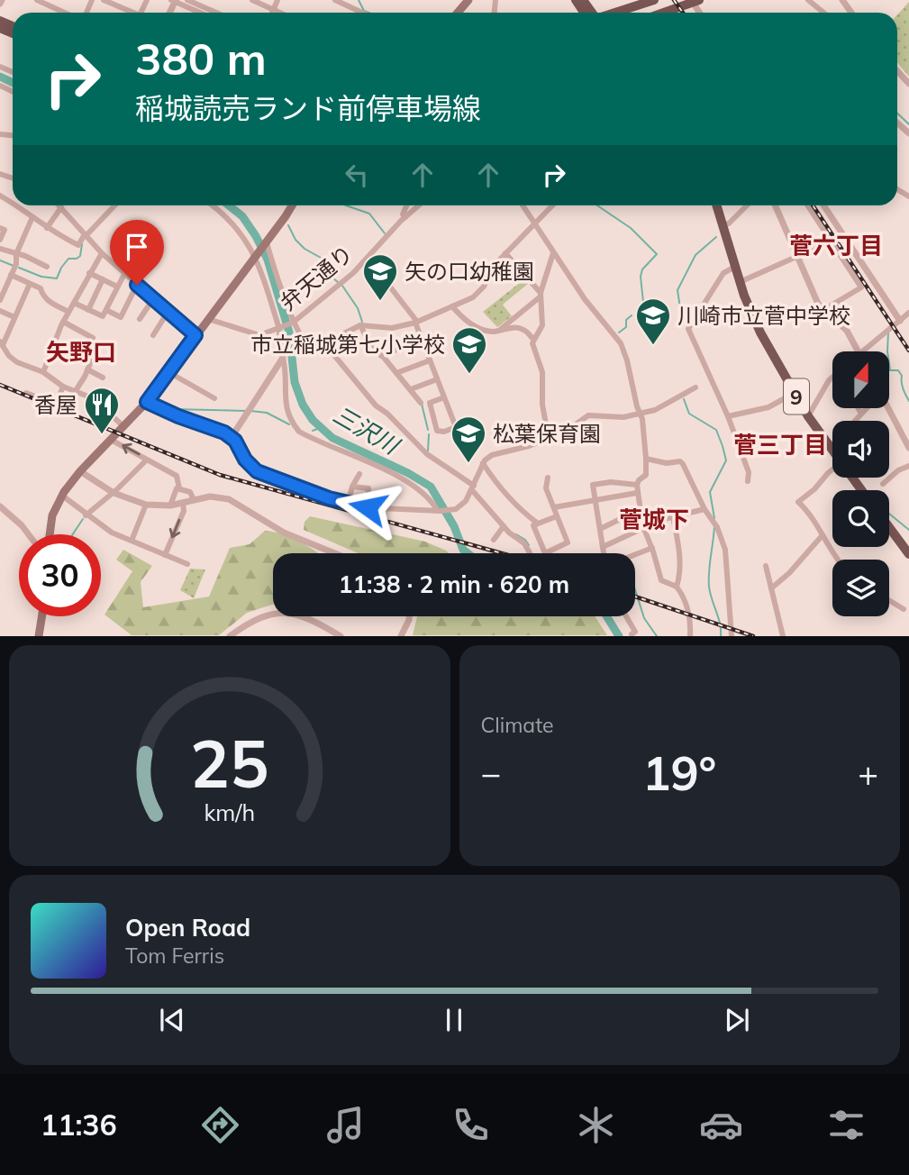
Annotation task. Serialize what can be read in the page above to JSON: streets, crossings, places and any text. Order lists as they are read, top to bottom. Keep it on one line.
{"streets":{"main road":["9"],"street":["弁天通り"]},"districts":["菅六丁目","矢野口","菅三丁目","菅城下"],"water":["三沢川"],"places":{"school or university":["矢の口幼稚園","川崎市立菅中学校","市立稲城第七小学校","松葉保育園"],"restaurant":["香屋"]},"north":"top","page":{"turn":["380 m","稲城読売ランド前停車場線"],"limit":"30","trip":"11:38 · 2 min · 620 m","tile":"Climate","heat":["−","19°","+"],"song":["Open Road","Tom Ferris"],"tabs":"11:36","gauge":["25","km/h"]}}
